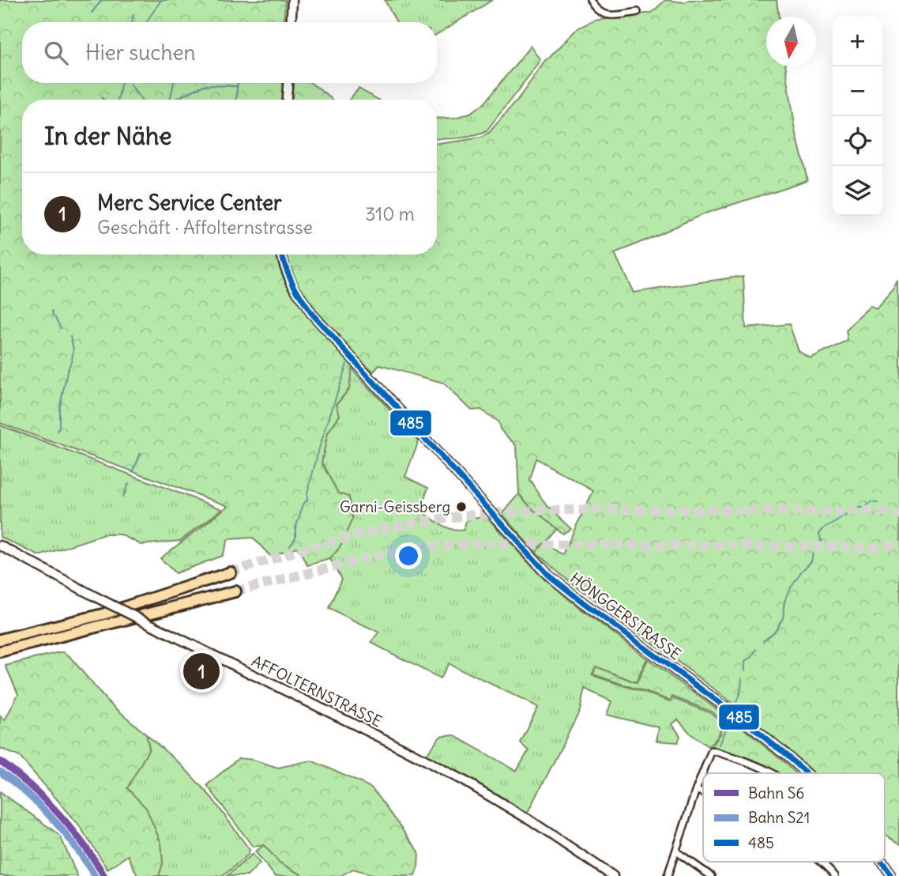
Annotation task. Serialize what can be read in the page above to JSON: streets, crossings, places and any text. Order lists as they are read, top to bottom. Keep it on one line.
{"streets":{"main road":["HÖNGGERSTRASSE","AFFOLTERNSTRASSE"]},"places":["Garni-Geissberg"],"lines":["transit line 485","rail line S6","rail line S21"],"legend":["Bahn S6","Bahn S21","485"],"north":"bottom","page":{"map_buttons":["+","−"],"search":"Hier suchen","heading":"In der Nähe","list":[{"mark":"1","name":"Merc Service Center","note":"Geschäft · Affolternstrasse","value":"310 m"}],"pins":"1"}}
